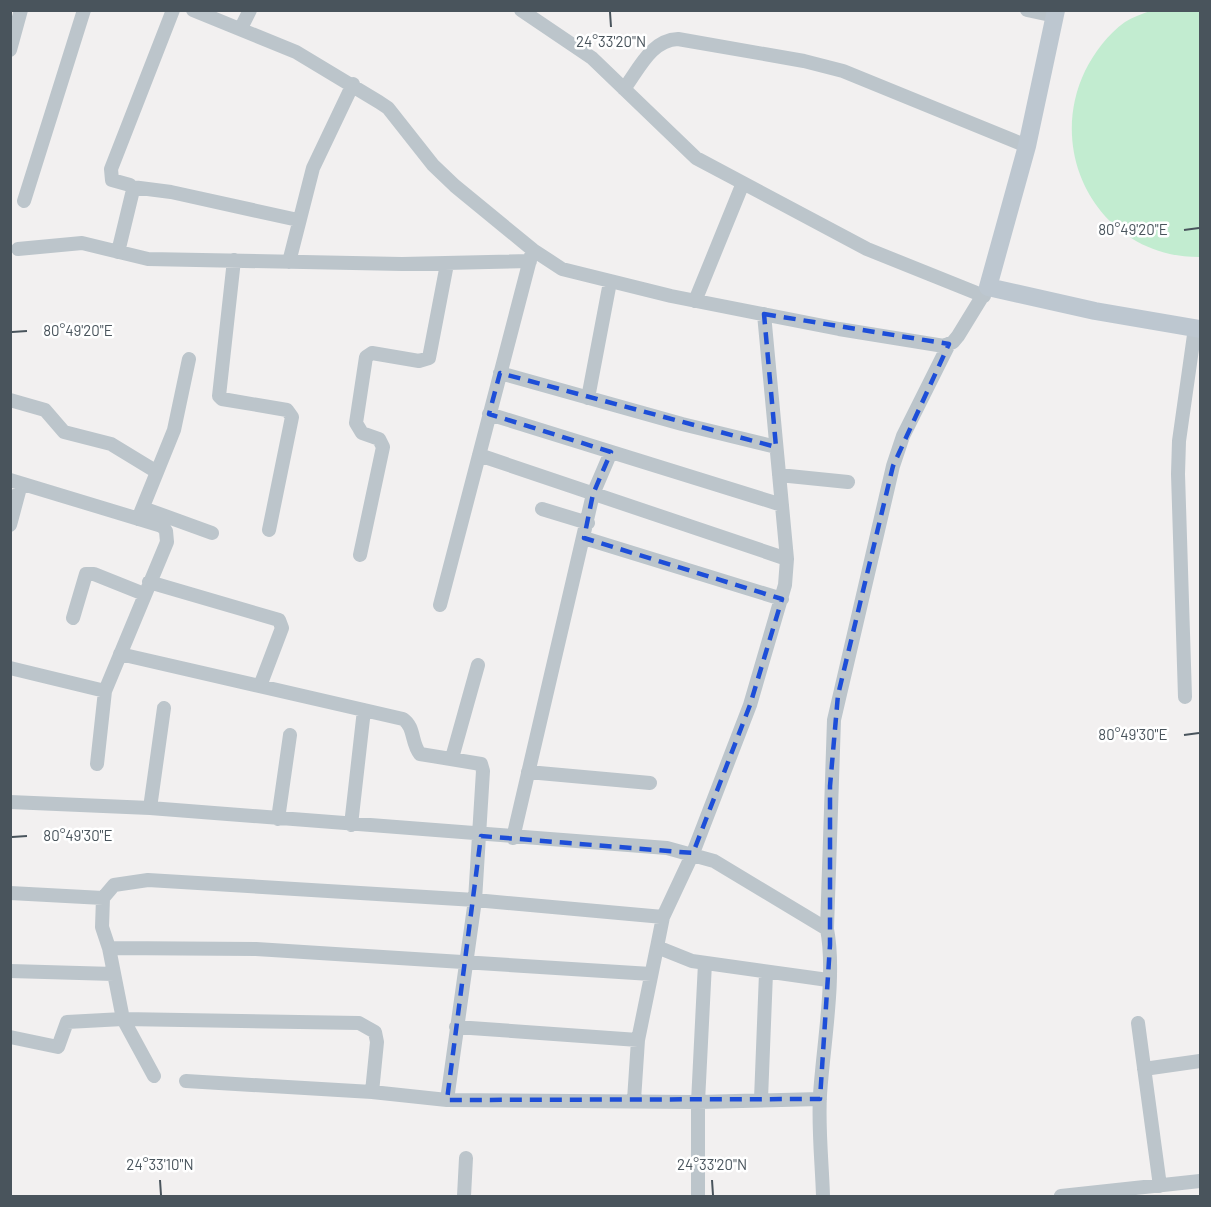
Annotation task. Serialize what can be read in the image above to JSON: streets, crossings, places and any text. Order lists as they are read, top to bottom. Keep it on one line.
{"coordinates":["24°33'20\"N","80°49'20\"E","80°49'30\"E","24°33'10\"N"]}
